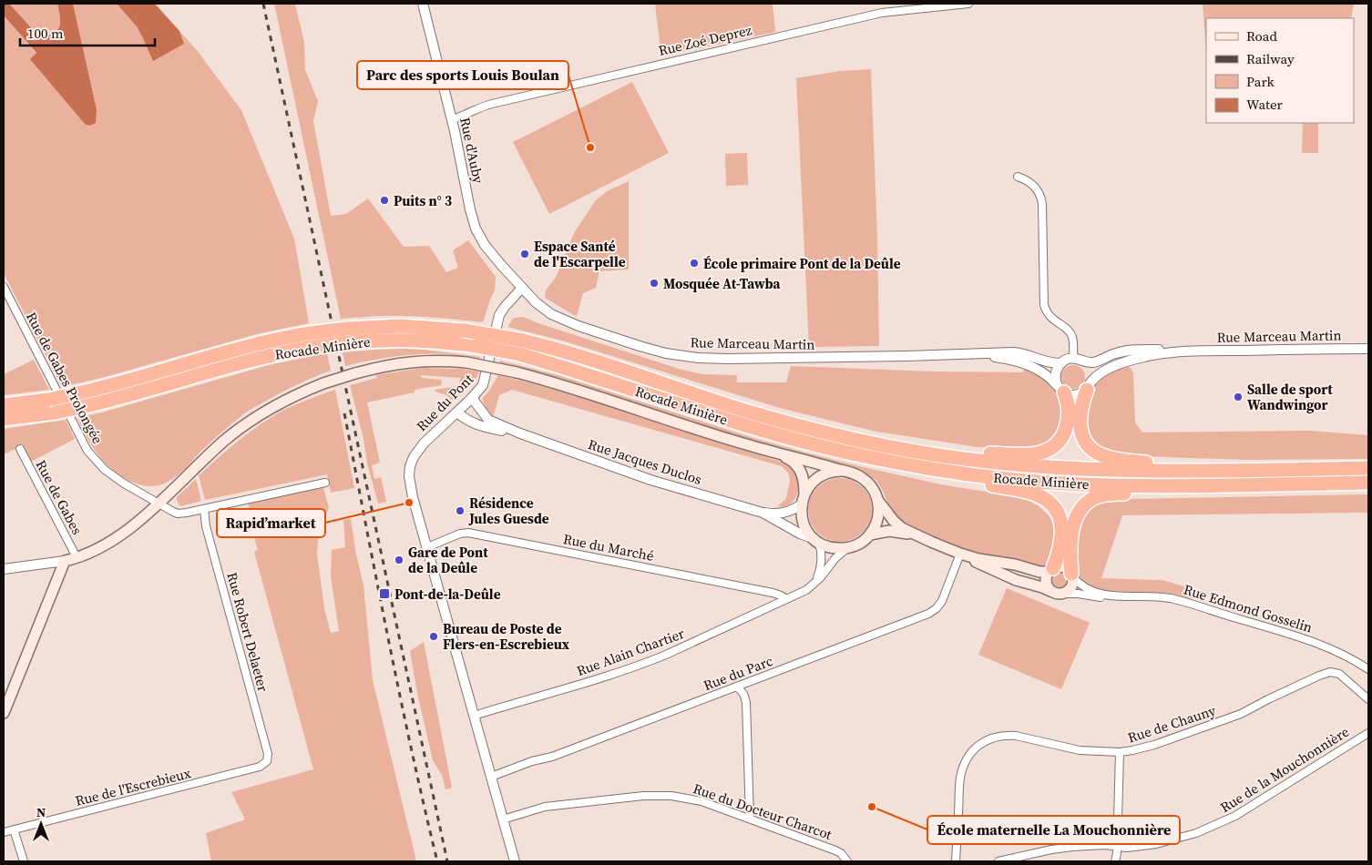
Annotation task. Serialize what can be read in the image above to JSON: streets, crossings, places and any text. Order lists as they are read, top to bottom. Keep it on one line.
{"streets":{"highway":["Rocade Minière"],"street":["Rue Zoé Deprez","Rue d'Auby","Rue Marceau Martin","Rue de Gabes Prolongée","Rue du Pont","Rue Jacques Duclos","Rue de Gabes","Rue du Marché","Rue Edmond Gosselin","Rue Robert Delaeter","Rue Alain Chartier","Rue du Parc","Rue de Chauny","Rue de la Mouchonnière","Rue de l'Escrebieux","Rue du Docteur Charcot"]},"crossings":[["Rue Zoé Deprez","Rue d'Auby"],["Rue d'Auby","Rue Marceau Martin"],["Rue d'Auby","Rue du Pont"],["Rue Marceau Martin","Rue du Pont"],["Rue de Gabes Prolongée","Rue Robert Delaeter"],["Rue du Pont","Rue Jacques Duclos"],["Rue du Pont","Rue du Marché"],["Rue Jacques Duclos","Rue Alain Chartier"],["Rue du Marché","Rue Alain Chartier"],["Rue Robert Delaeter","Rue de l'Escrebieux"]],"places":{"other":["Parc des sports Louis Boulan","Puits n° 3","Espace Santé de l'Escarpelle","École primaire Pont de la Deûle","Mosquée At-Tawba","Salle de sport Wandwingor","Rapid’market","Résidence Jules Guesde","Gare de Pont de la Deûle","Bureau de Poste de Flers-en-Escrebieux","École maternelle La Mouchonnière"],"transit":["Pont-de-la-Deûle"]},"legend":["Road","Railway","Park","Water"],"scale_bar":"100 m","north":"top"}
